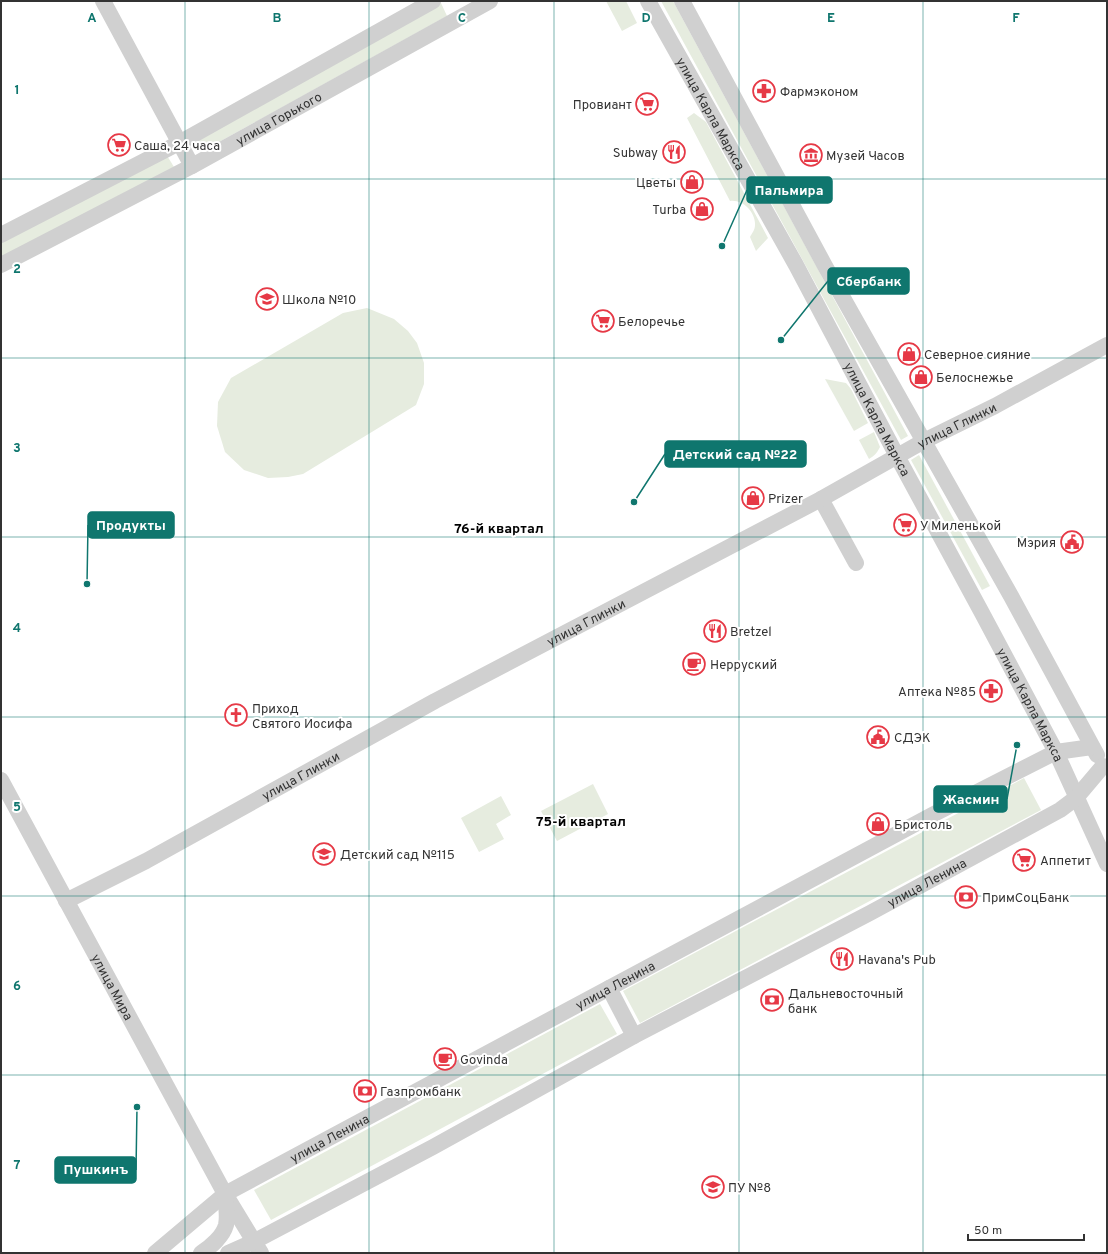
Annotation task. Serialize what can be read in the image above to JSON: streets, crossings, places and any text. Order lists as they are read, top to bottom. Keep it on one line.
{"streets":{"street":["улица Карла Маркса","улица Горького","улица Глинки","улица Ленина","улица Мира"]},"crossings":[["улица Карла Маркса","улица Глинки"],["улица Карла Маркса","улица Ленина"],["улица Глинки","улица Мира"],["улица Ленина","улица Мира"]],"districts":["76-й квартал","75-й квартал"],"places":{"pharmacy":["Фармэконом","Аптека №85"],"supermarket":["Провиант","Саша, 24 часа","Белоречье","У Миленькой","Аппетит"],"restaurant":["Subway","Bretzel","Havana's Pub"],"museum":["Музей Часов"],"shop":["Цветы","Turba","Северное сияние","Белоснежье","Prizer","Бристоль"],"other":["Пальмира","Сбербанк","Детский сад №22","Продукты","Жасмин","Пушкинъ"],"school or university":["Школа №10","Детский сад №115","ПУ №8"],"public building":["Мэрия","СДЭК"],"cafe":["Нерруский","Govinda"],"church":["Приход Святого Иосифа"],"bank":["ПримСоцБанк","Дальневосточный банк","Газпромбанк"]},"scale_bar":"50 m","grid":{"columns":["A","B","C","D","E","F"],"rows":["1","2","3","4","5","6","7"]}}
